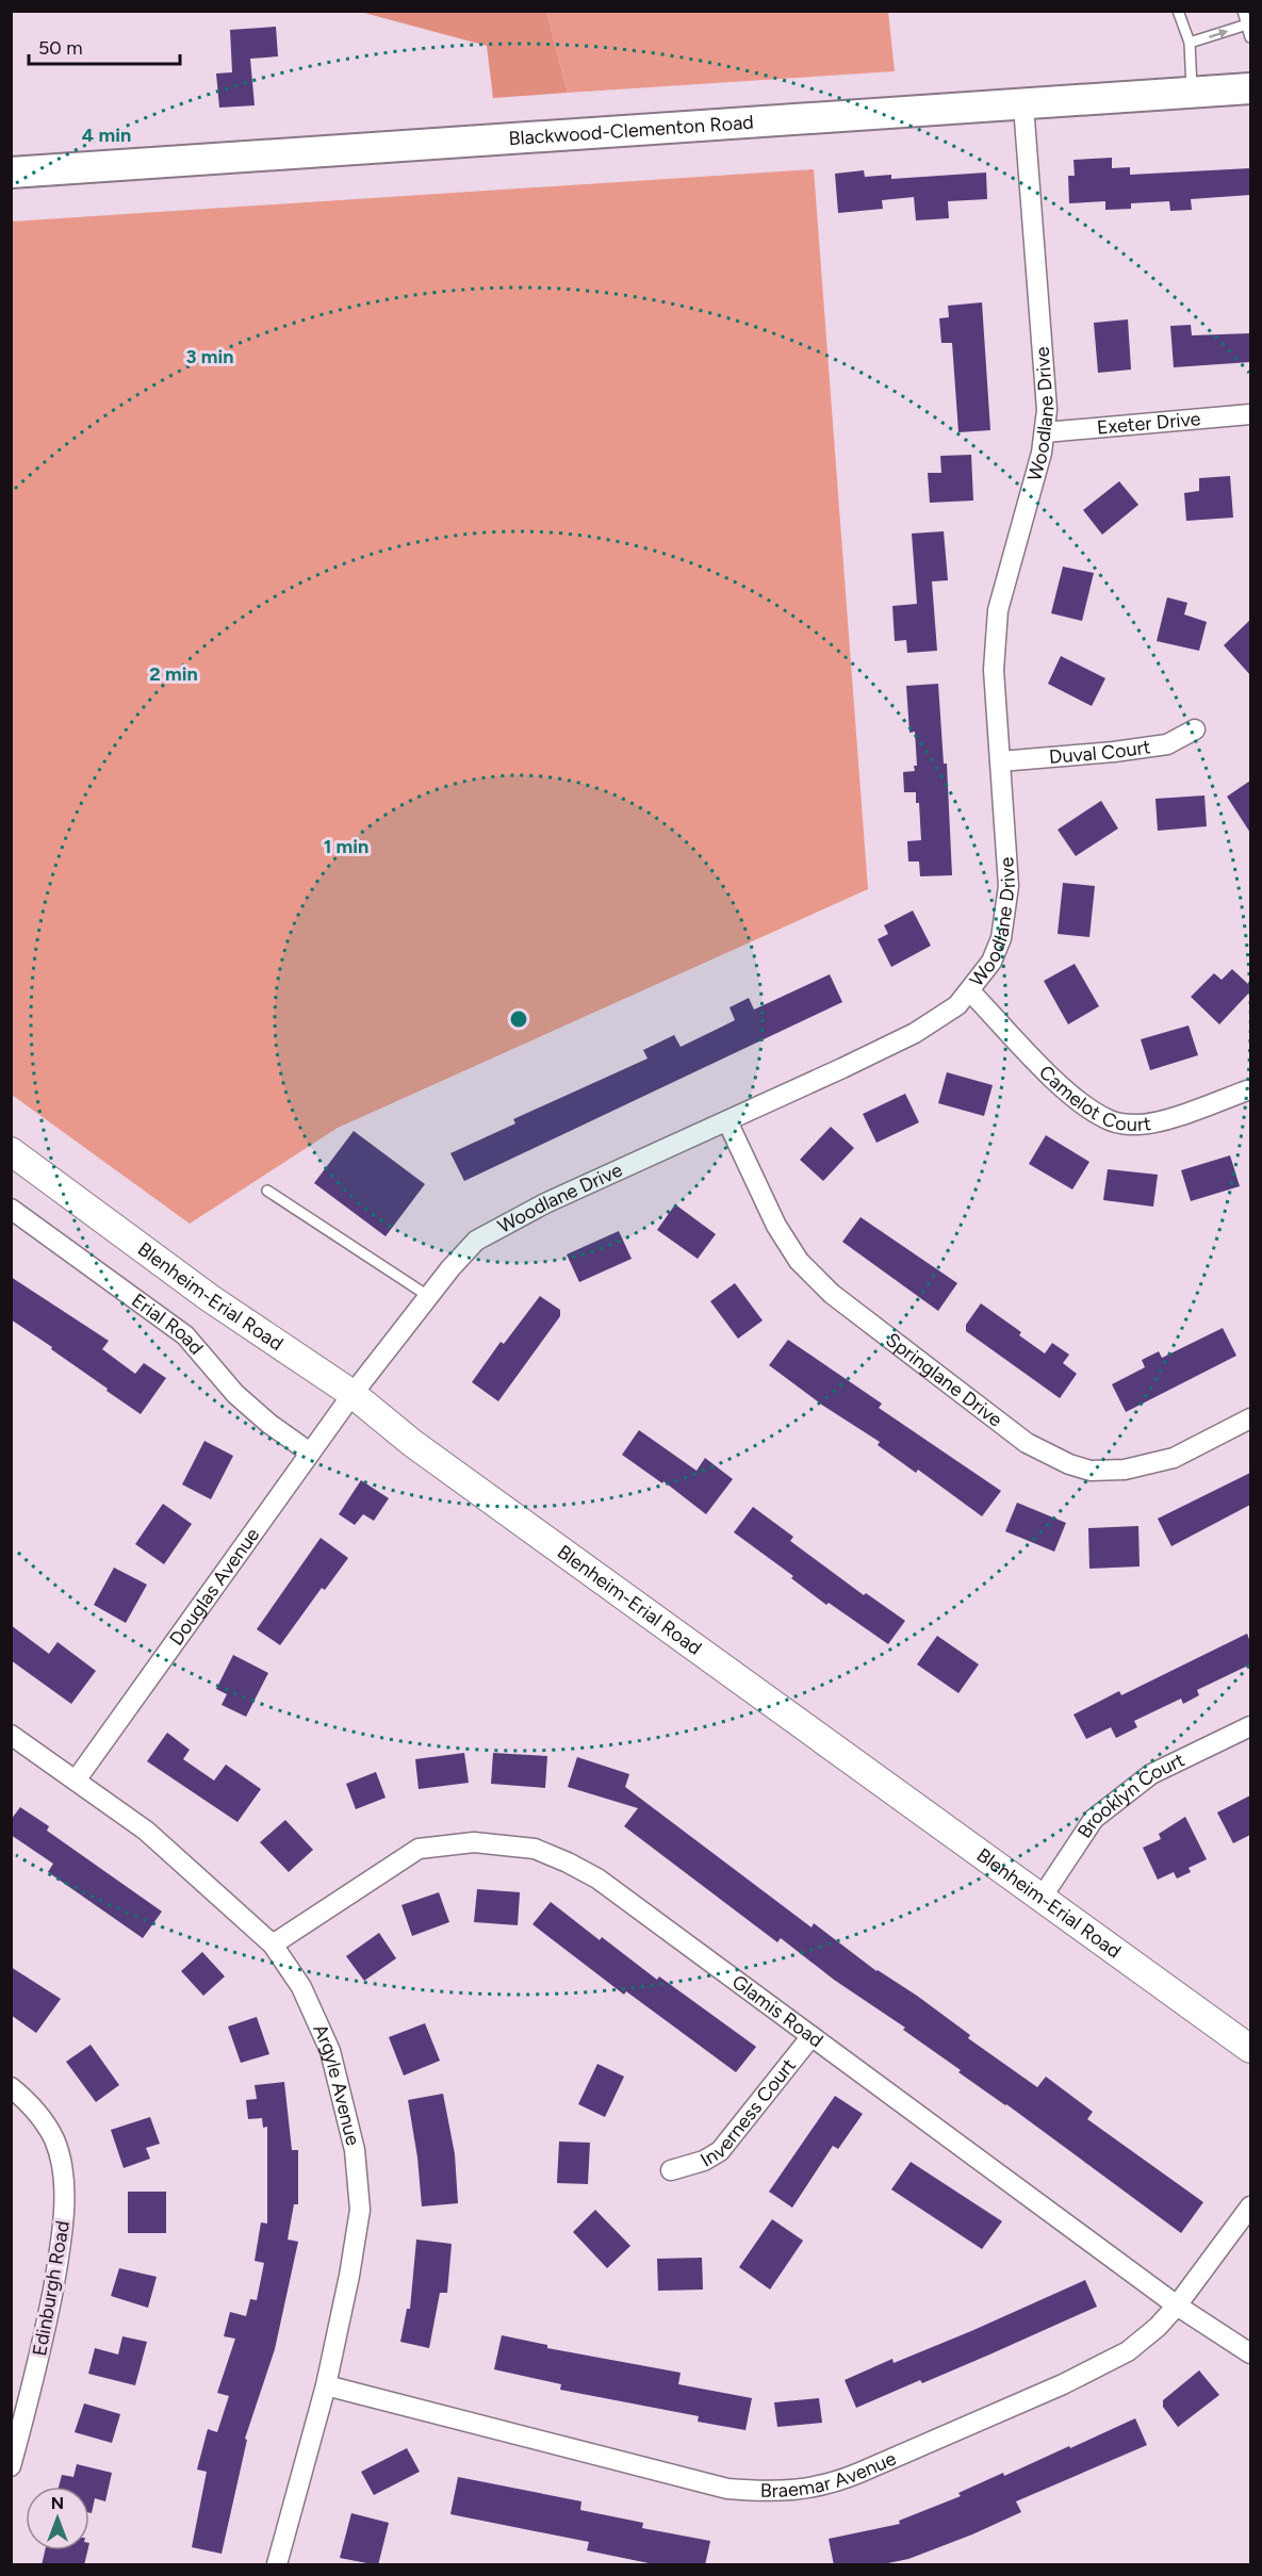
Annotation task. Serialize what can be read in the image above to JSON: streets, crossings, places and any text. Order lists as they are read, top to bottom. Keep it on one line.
{"streets":{"main road":["Blackwood-Clementon Road","Blenheim-Erial Road"],"street":["Woodlane Drive","Exeter Drive","Duval Court","Camelot Court","Erial Road","Springlane Drive","Douglas Avenue","Brooklyn Court","Glamis Road","Argyle Avenue","Inverness Court","Edinburgh Road","Braemar Avenue"]},"crossings":[["Blackwood-Clementon Road","Woodlane Drive"],["Woodlane Drive","Exeter Drive"],["Woodlane Drive","Duval Court"],["Woodlane Drive","Camelot Court"],["Woodlane Drive","Blenheim-Erial Road"],["Woodlane Drive","Springlane Drive"],["Woodlane Drive","Douglas Avenue"],["Blenheim-Erial Road","Douglas Avenue"],["Blenheim-Erial Road","Brooklyn Court"],["Erial Road","Douglas Avenue"],["Douglas Avenue","Argyle Avenue"],["Glamis Road","Argyle Avenue"],["Glamis Road","Inverness Court"],["Glamis Road","Braemar Avenue"],["Argyle Avenue","Braemar Avenue"]],"scale_bar":"50 m","north":"top","rings":["4 min","3 min","2 min","1 min"]}
